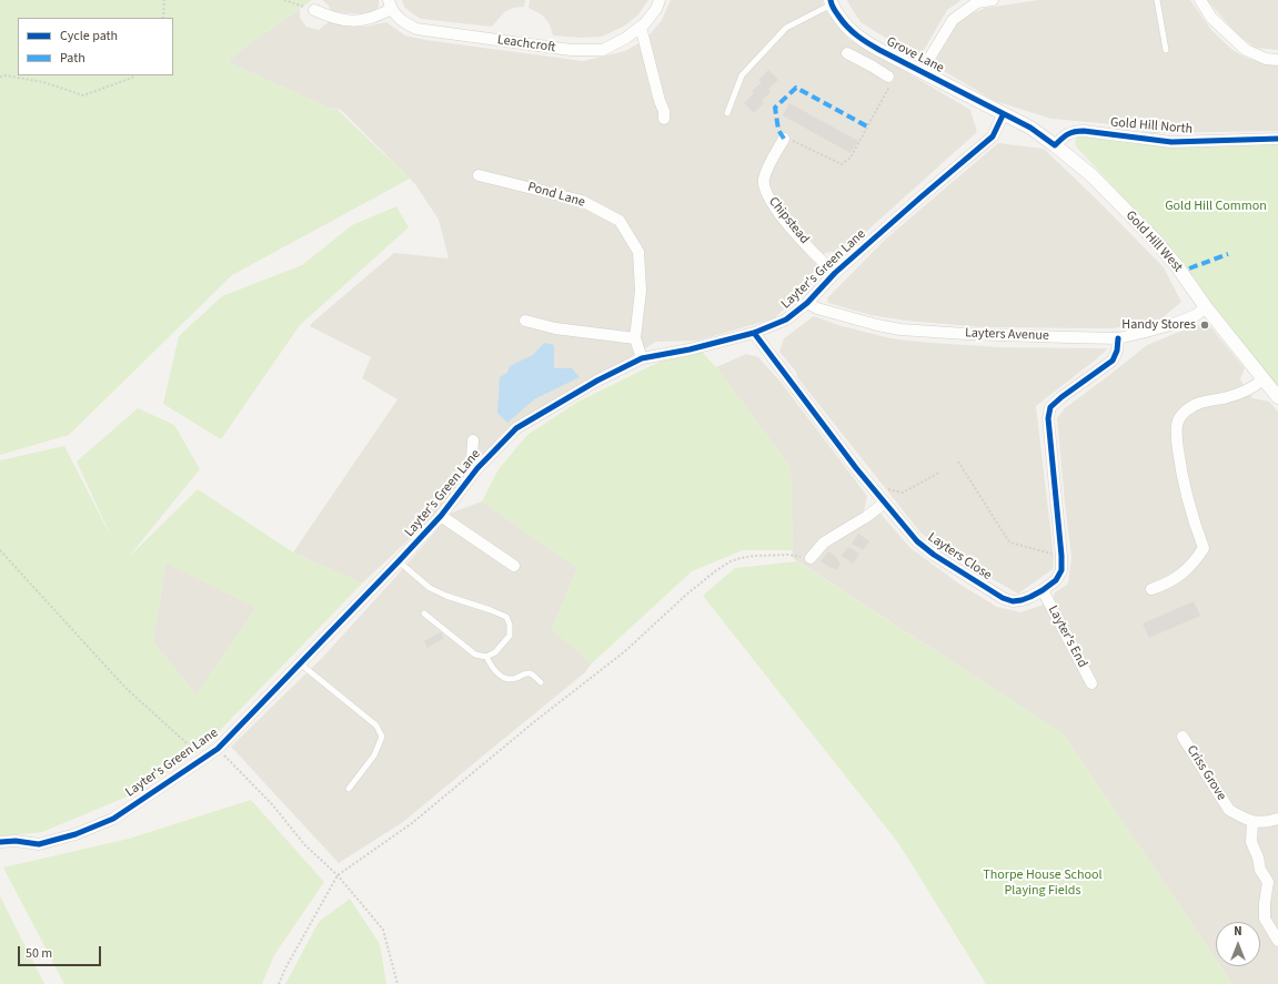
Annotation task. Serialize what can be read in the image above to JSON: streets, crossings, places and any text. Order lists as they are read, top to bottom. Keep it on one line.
{"streets":{"street":["Leachcroft","Grove Lane","Gold Hill North","Pond Lane","Chipstead","Gold Hill West","Layter's Green Lane","Layters Avenue","Layters Close","Layter's End","Criss Grove"]},"crossings":[["Grove Lane","Gold Hill West"],["Grove Lane","Layter's Green Lane"],["Gold Hill North","Gold Hill West"],["Pond Lane","Layter's Green Lane"],["Chipstead","Layter's Green Lane"],["Gold Hill West","Layter's Green Lane"],["Gold Hill West","Layters Avenue"],["Layter's Green Lane","Layters Avenue"],["Layter's Green Lane","Layters Close"],["Layters Avenue","Layters Close"],["Layters Close","Layter's End"]],"parks":["Gold Hill Common","Thorpe House School Playing Fields"],"places":["Handy Stores"],"legend":["Cycle path","Path"],"scale_bar":"50 m","north":"top"}
